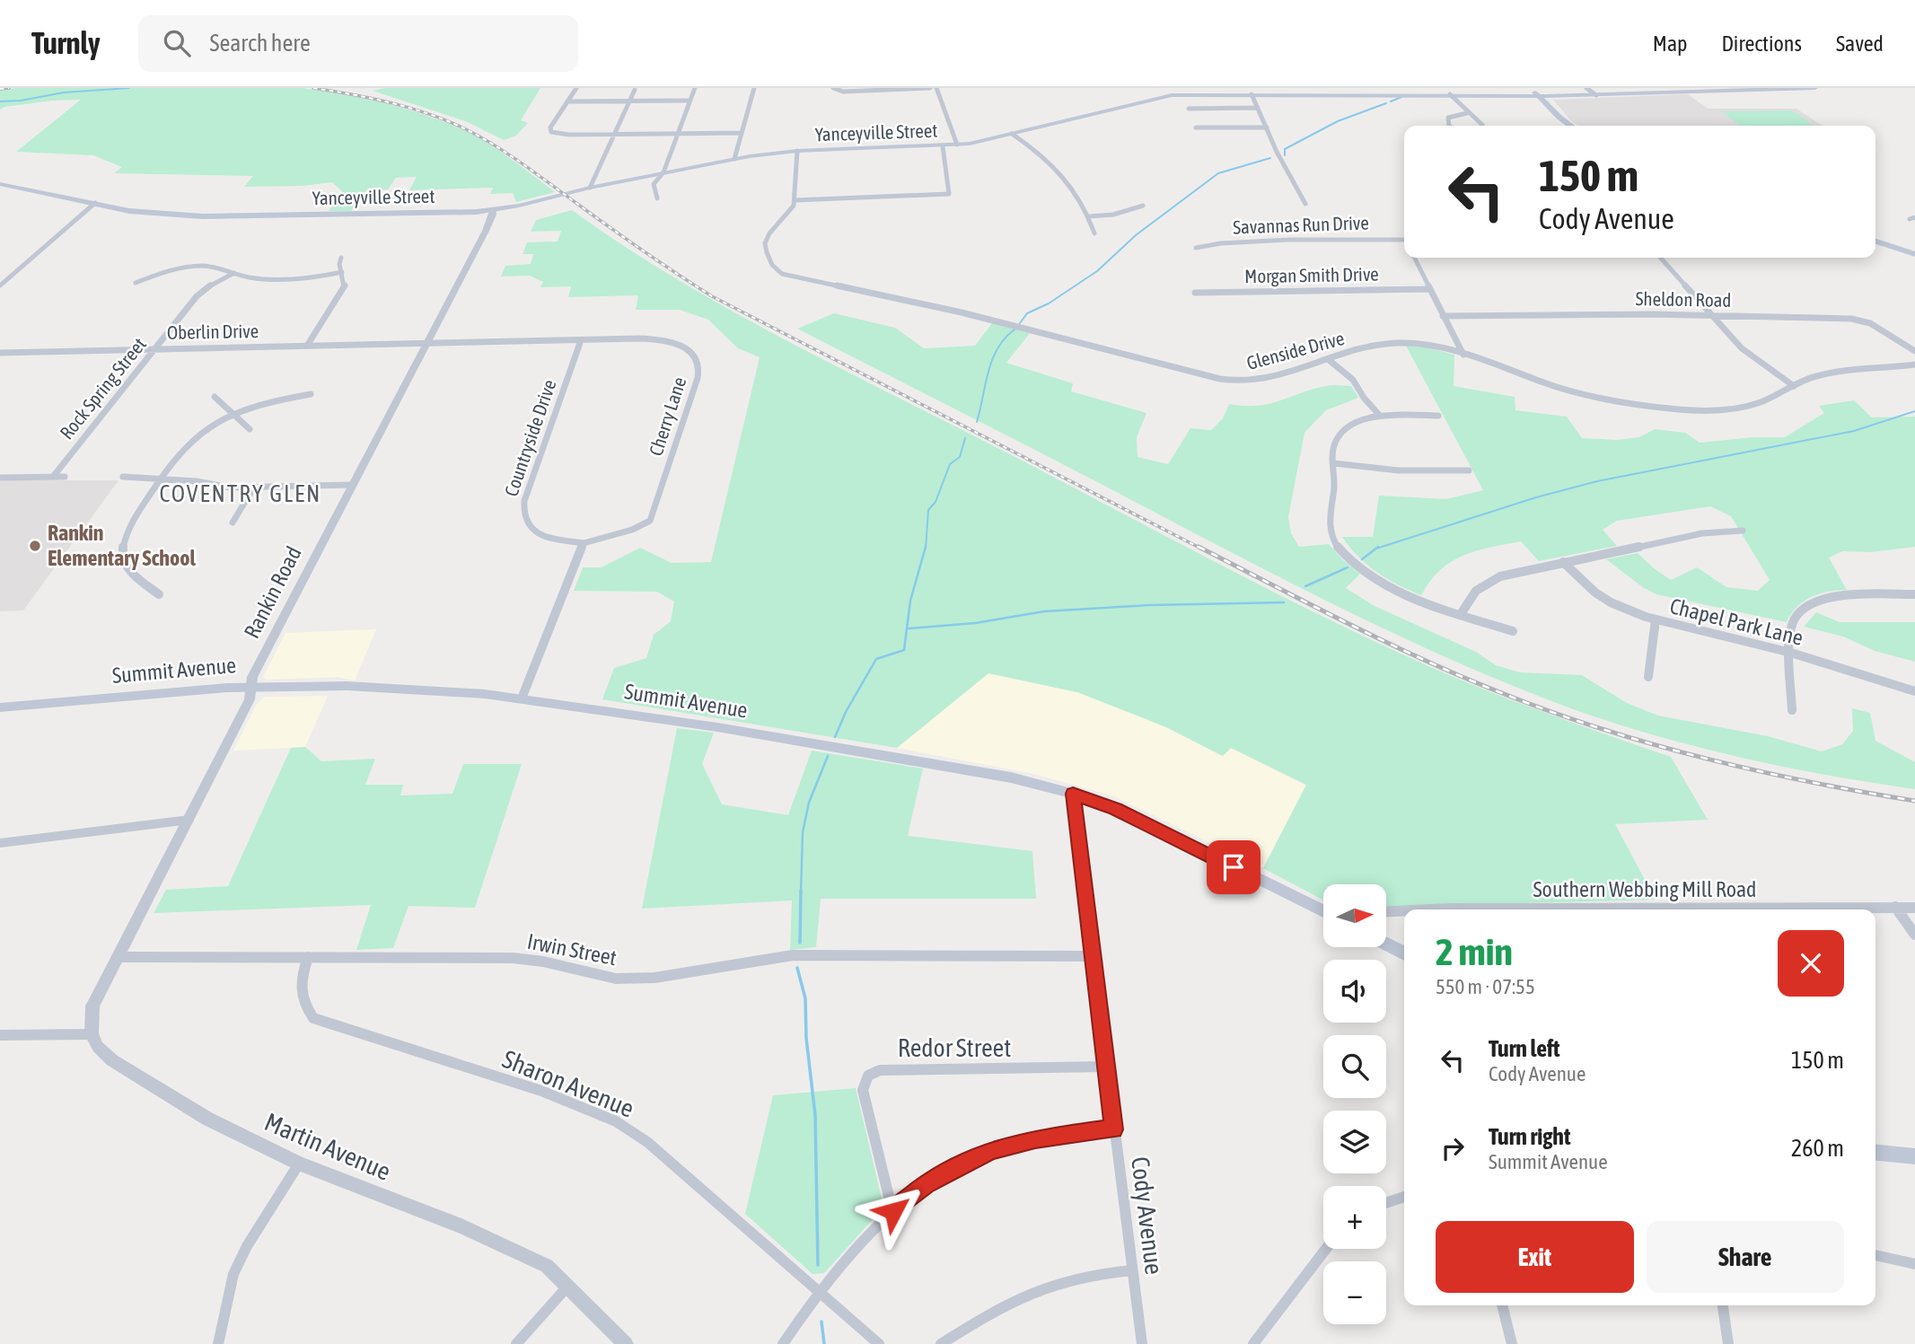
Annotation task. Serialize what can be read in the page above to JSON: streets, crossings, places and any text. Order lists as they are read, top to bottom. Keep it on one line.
{"streets":{"main road":["Yanceyville Street","Summit Avenue"],"street":["Savannas Run Drive","Morgan Smith Drive","Sheldon Road","Oberlin Drive","Glenside Drive","Rock Spring Street","Cherry Lane","Countryside Drive","Rankin Road","Chapel Park Lane","Southern Webbing Mill Road","Irwin Street","Redor Street","Sharon Avenue","Martin Avenue","Cody Avenue"]},"crossings":[["Yanceyville Street","Rankin Road"],["Oberlin Drive","Rock Spring Street"],["Oberlin Drive","Cherry Lane"],["Oberlin Drive","Rankin Road"],["Cherry Lane","Countryside Drive"],["Cherry Lane","Rankin Road"],["Rankin Road","Summit Avenue"],["Rankin Road","Irwin Street"],["Rankin Road","Martin Avenue"],["Summit Avenue","Cody Avenue"],["Irwin Street","Sharon Avenue"],["Irwin Street","Cody Avenue"],["Redor Street","Cody Avenue"]],"districts":["COVENTRY GLEN"],"places":["Rankin Elementary School"],"north":"right","page":{"header":"Turnly","search":"Search here","nav":["Map","Directions","Saved"],"turn":["150 m","Cody Avenue"],"map_buttons":["+","−"],"heading":["2 min","550 m · 07:55"],"list":[{"name":"Turn left","note":"Cody Avenue","value":"150 m"},{"name":"Turn right","note":"Summit Avenue","value":"260 m"}],"buttons":["Exit","Share"]}}
